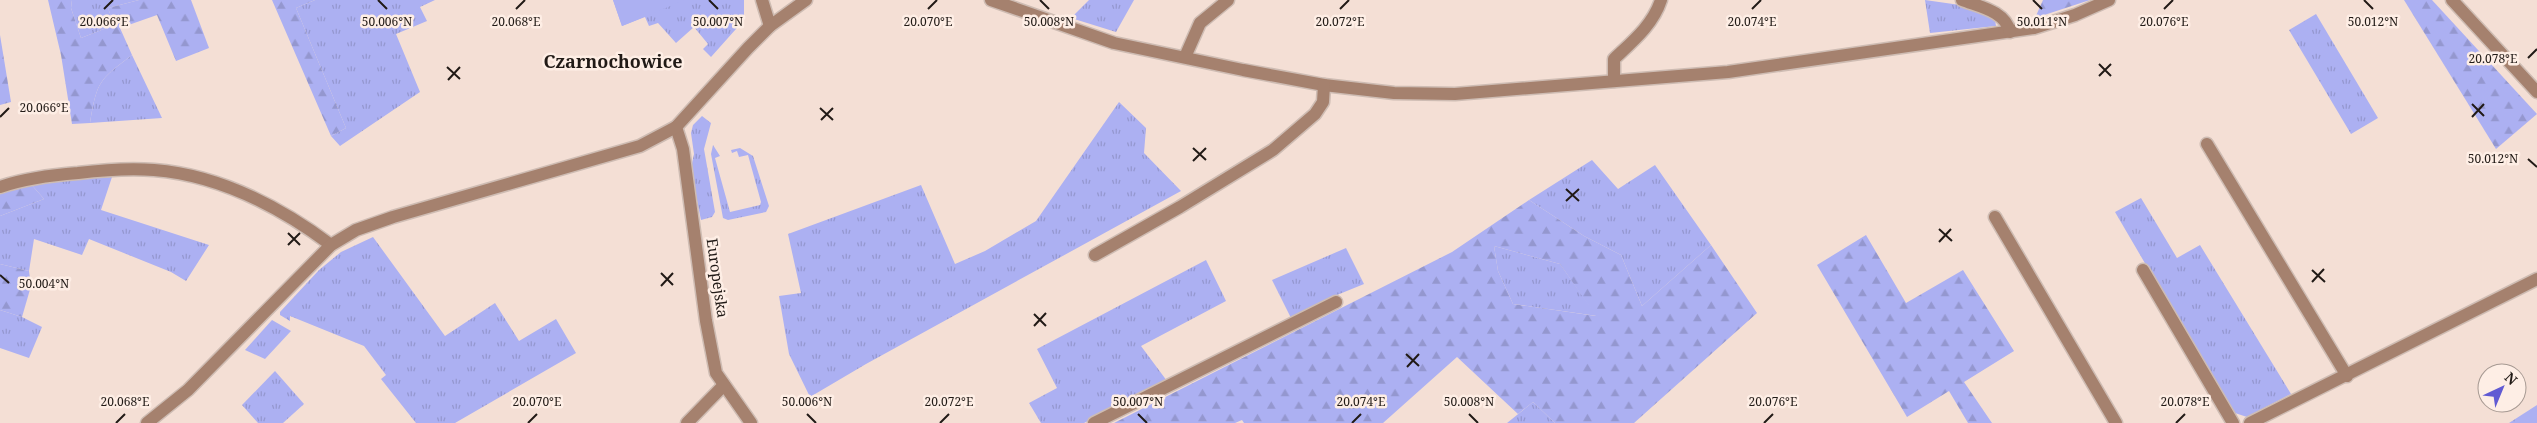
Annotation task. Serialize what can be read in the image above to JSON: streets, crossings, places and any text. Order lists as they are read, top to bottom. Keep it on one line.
{"streets":{"street":["Europejska"]},"districts":["Czarnochowice"],"north":"top right","coordinates":["50.006°N","50.007°N","50.008°N","50.011°N","50.012°N","20.074°E","20.066°E","20.068°E","20.070°E","20.072°E","20.076°E","20.078°E","50.004°N"]}
